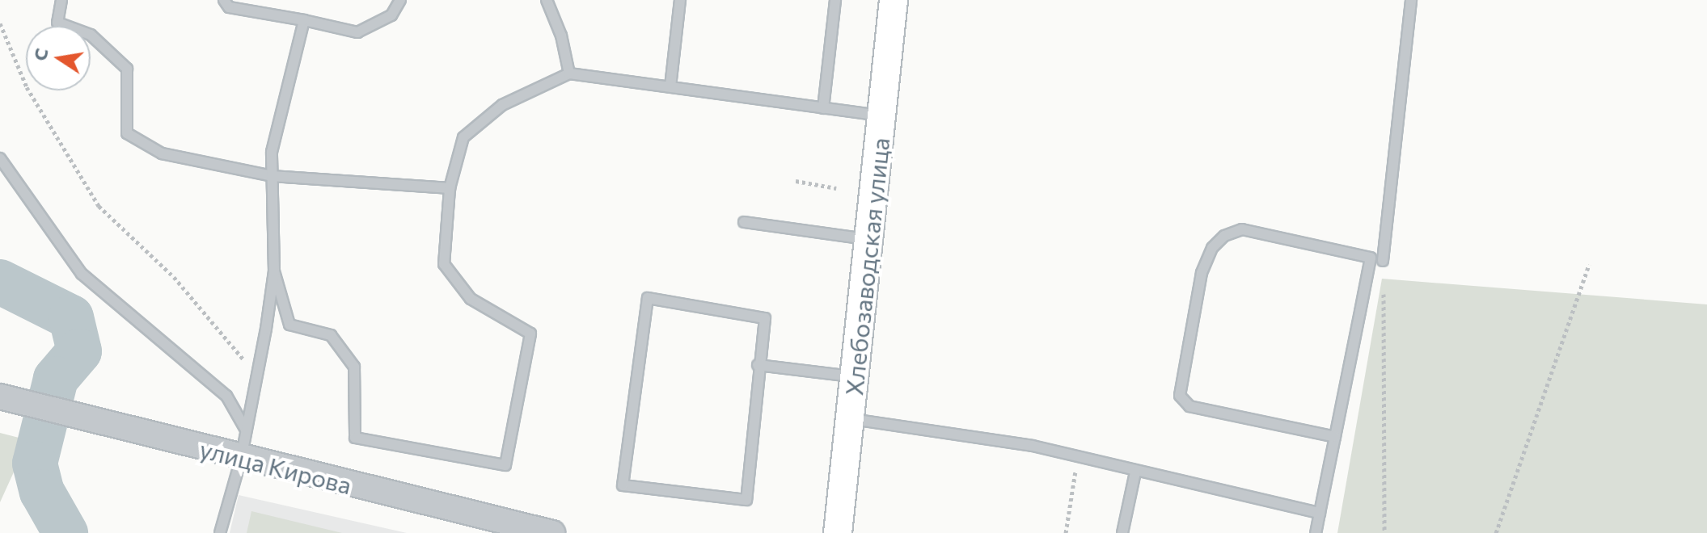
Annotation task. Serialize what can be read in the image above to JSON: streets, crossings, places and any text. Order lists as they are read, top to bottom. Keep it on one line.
{"streets":{"main road":["Хлебозаводская улица"],"street":["улица Кирова"]},"north":"left"}
